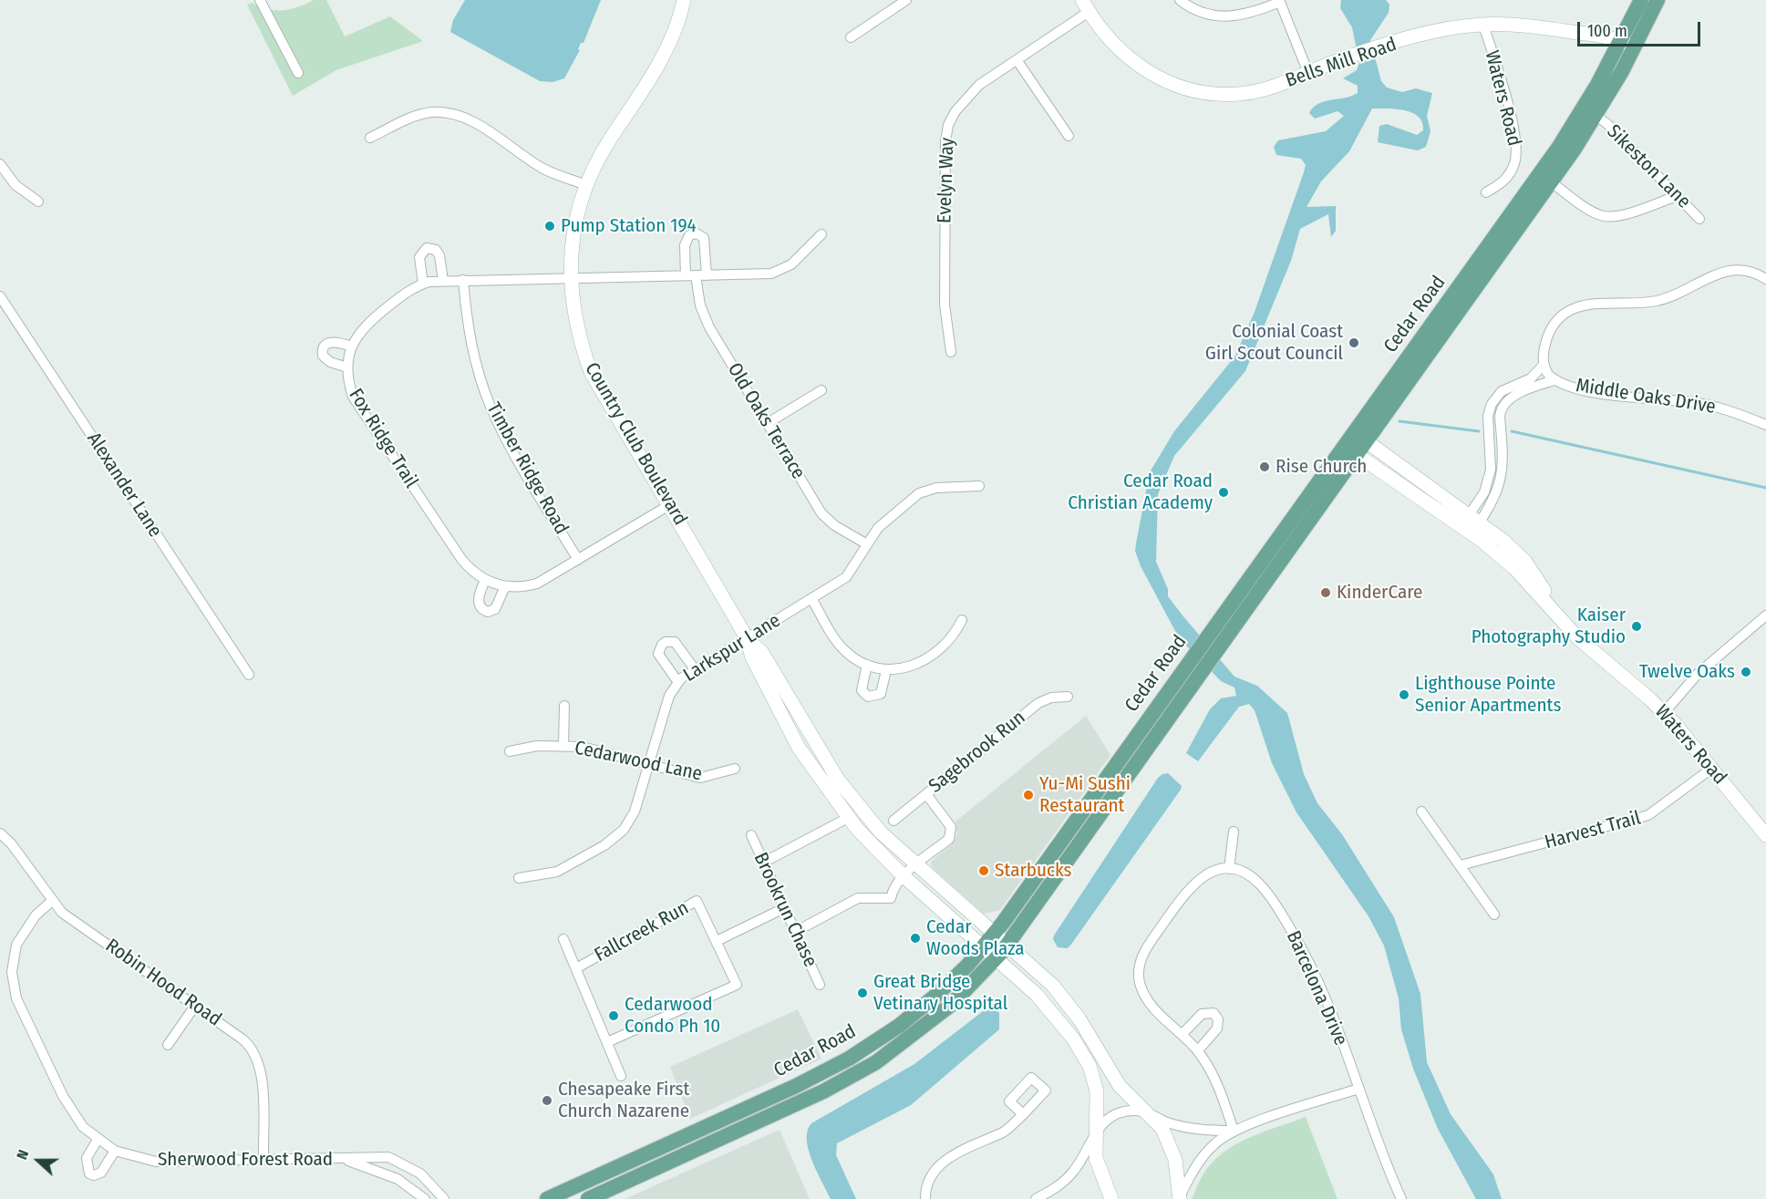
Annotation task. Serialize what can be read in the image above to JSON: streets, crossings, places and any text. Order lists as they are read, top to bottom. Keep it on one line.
{"streets":{"main road":["Cedar Road"],"street":["Bells Mill Road","Waters Road","Sikeston Lane","Evelyn Way","Middle Oaks Drive","Old Oaks Terrace","Fox Ridge Trail","Country Club Boulevard","Timber Ridge Road","Alexander Lane","Larkspur Lane","Sagebrook Run","Cedarwood Lane","Harvest Trail","Brookrun Chase","Fallcreek Run","Robin Hood Road","Barcelona Drive","Sherwood Forest Road"]},"crossings":[["Bells Mill Road","Waters Road"],["Bells Mill Road","Evelyn Way"],["Bells Mill Road","Cedar Road"],["Waters Road","Cedar Road"],["Waters Road","Middle Oaks Drive"],["Waters Road","Harvest Trail"],["Sikeston Lane","Cedar Road"],["Cedar Road","Country Club Boulevard"],["Old Oaks Terrace","Fox Ridge Trail"],["Old Oaks Terrace","Larkspur Lane"],["Fox Ridge Trail","Country Club Boulevard"],["Fox Ridge Trail","Timber Ridge Road"],["Country Club Boulevard","Larkspur Lane"],["Larkspur Lane","Cedarwood Lane"],["Robin Hood Road","Sherwood Forest Road"]],"places":["Pump Station 194","Colonial Coast Girl Scout Council","Rise Church","Cedar Road Christian Academy","KinderCare","Kaiser Photography Studio","Twelve Oaks","Lighthouse Pointe Senior Apartments","Yu-Mi Sushi Restaurant","Starbucks","Cedar Woods Plaza","Great Bridge Vetinary Hospital","Cedarwood Condo Ph 10","Chesapeake First Church Nazarene"],"scale_bar":"100 m","north":"left"}
